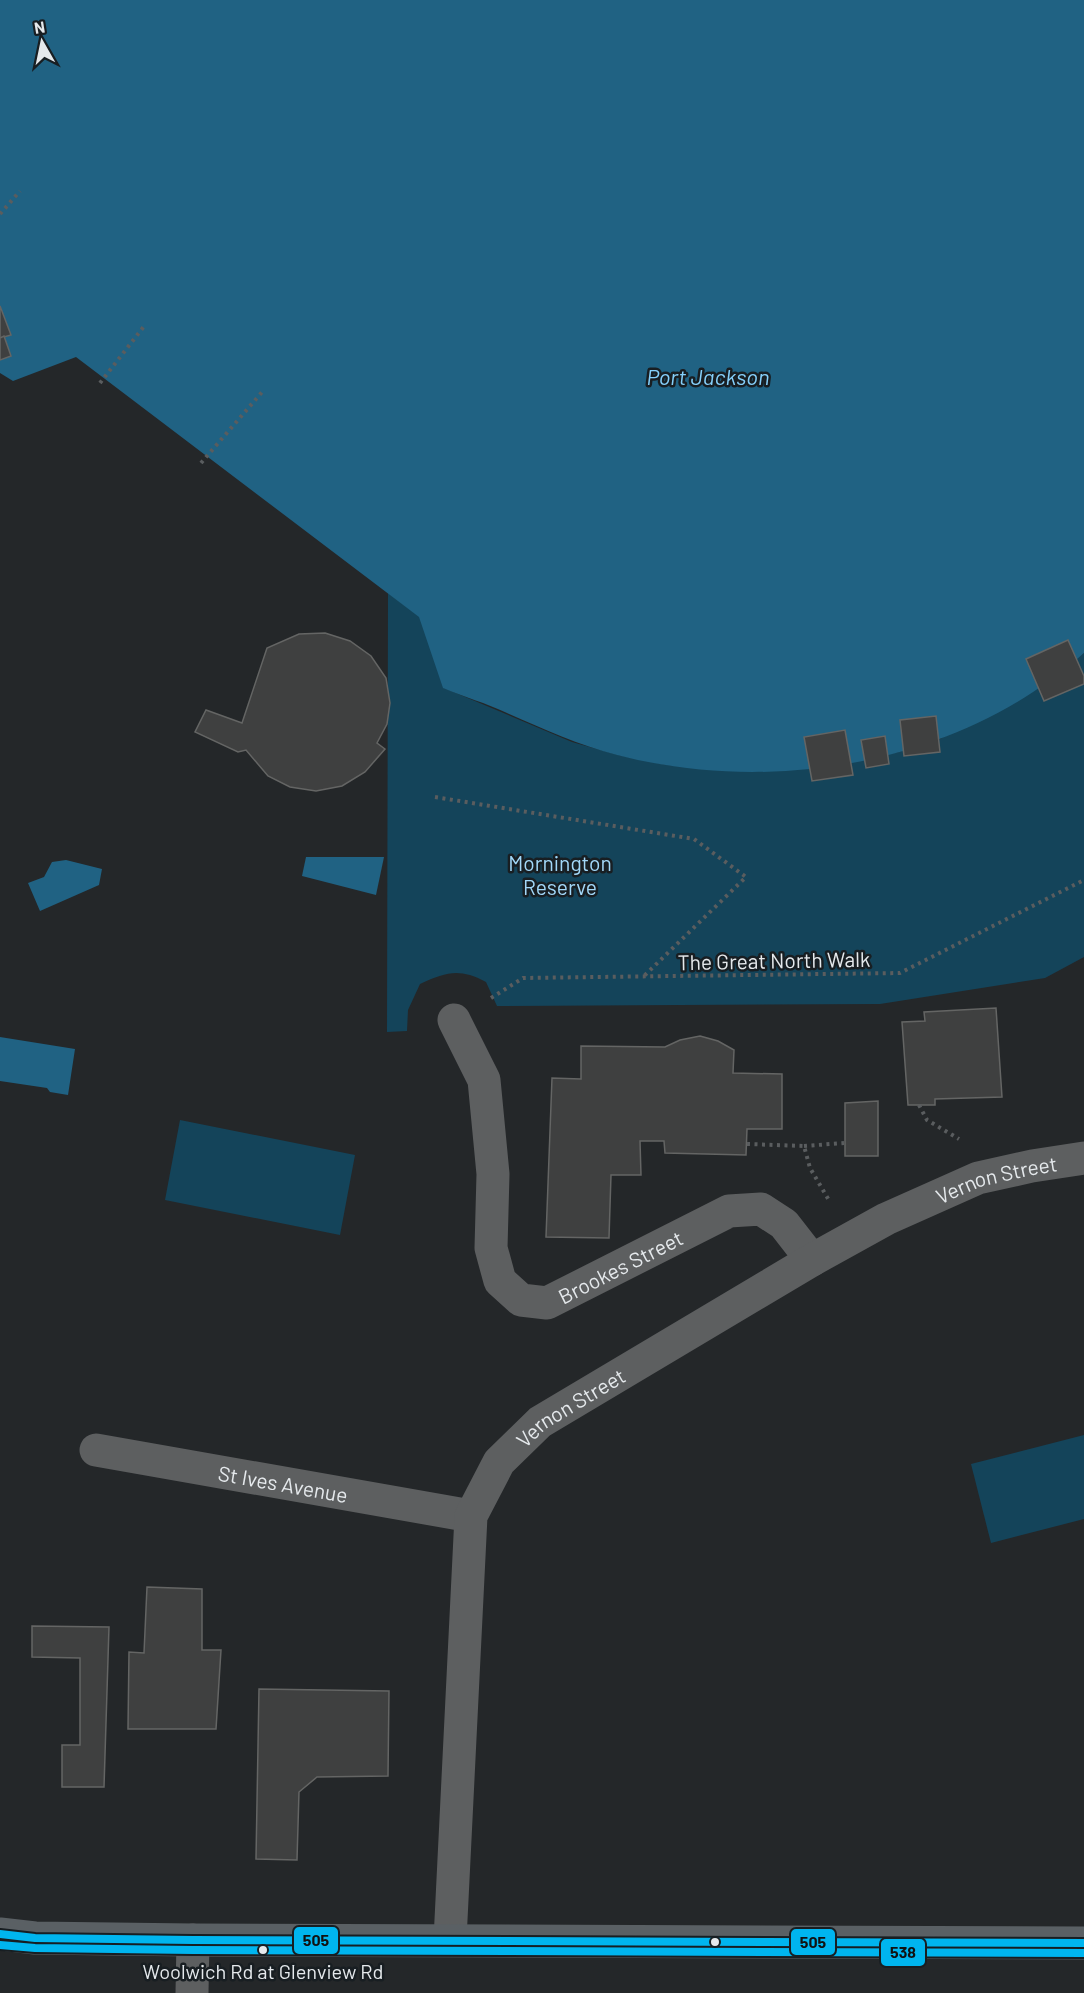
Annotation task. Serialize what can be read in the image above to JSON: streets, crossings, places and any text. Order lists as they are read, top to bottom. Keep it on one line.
{"streets":{"street":["Vernon Street","Brookes Street","St Ives Avenue"],"path":["The Great North Walk"]},"crossings":[["The Great North Walk","Brookes Street"],["Vernon Street","Brookes Street"],["Vernon Street","St Ives Avenue"]],"water":["Port Jackson"],"parks":["Mornington Reserve"],"places":["Woolwich Rd at Glenview Rd"],"lines":["transit line 505","transit line 538"],"north":"top"}
